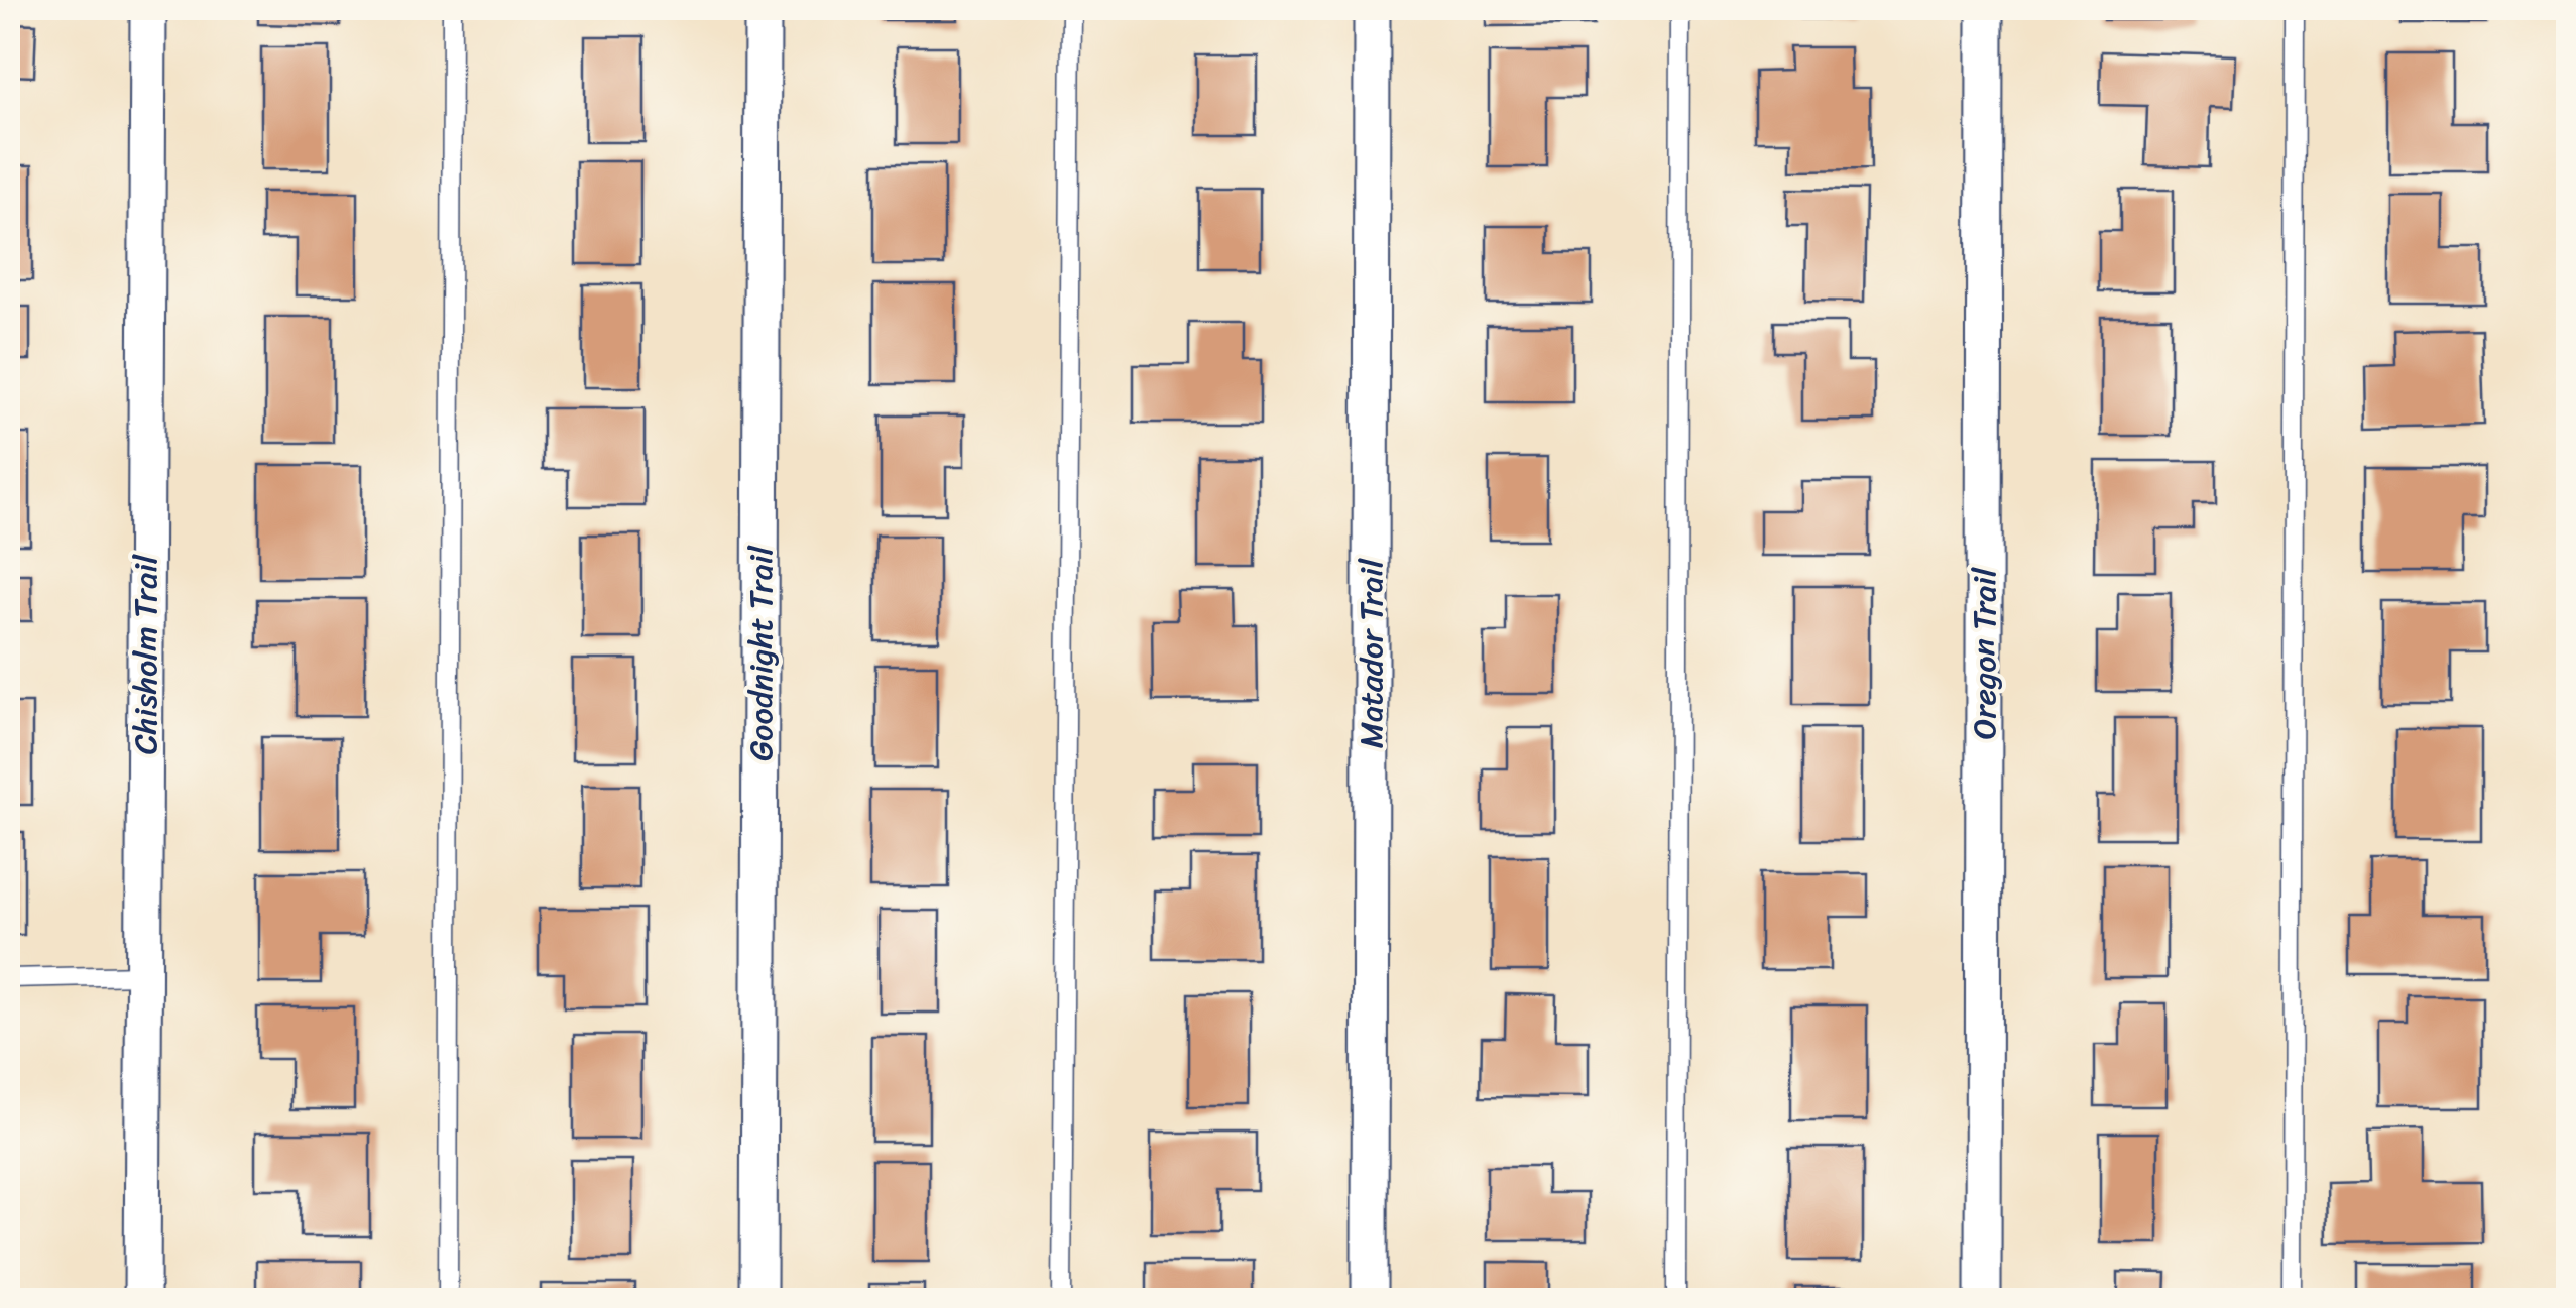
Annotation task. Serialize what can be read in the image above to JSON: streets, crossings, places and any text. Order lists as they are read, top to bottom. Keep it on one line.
{"streets":{"street":["Goodnight Trail","Matador Trail","Oregon Trail","Chisholm Trail"]}}
